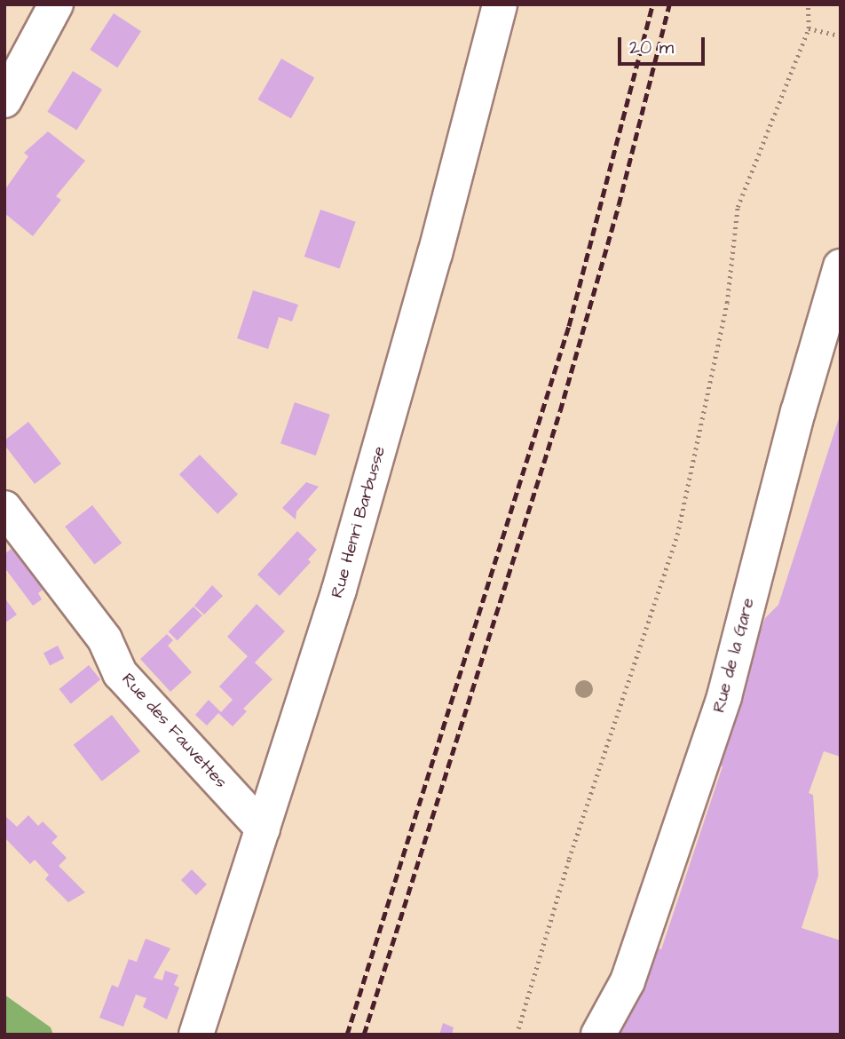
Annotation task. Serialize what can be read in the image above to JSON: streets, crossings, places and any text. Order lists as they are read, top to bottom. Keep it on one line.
{"streets":{"street":["Rue Henri Barbusse","Rue de la Gare","Rue des Fauvettes"]},"crossings":[["Rue Henri Barbusse","Rue des Fauvettes"]],"scale_bar":"20 m"}
